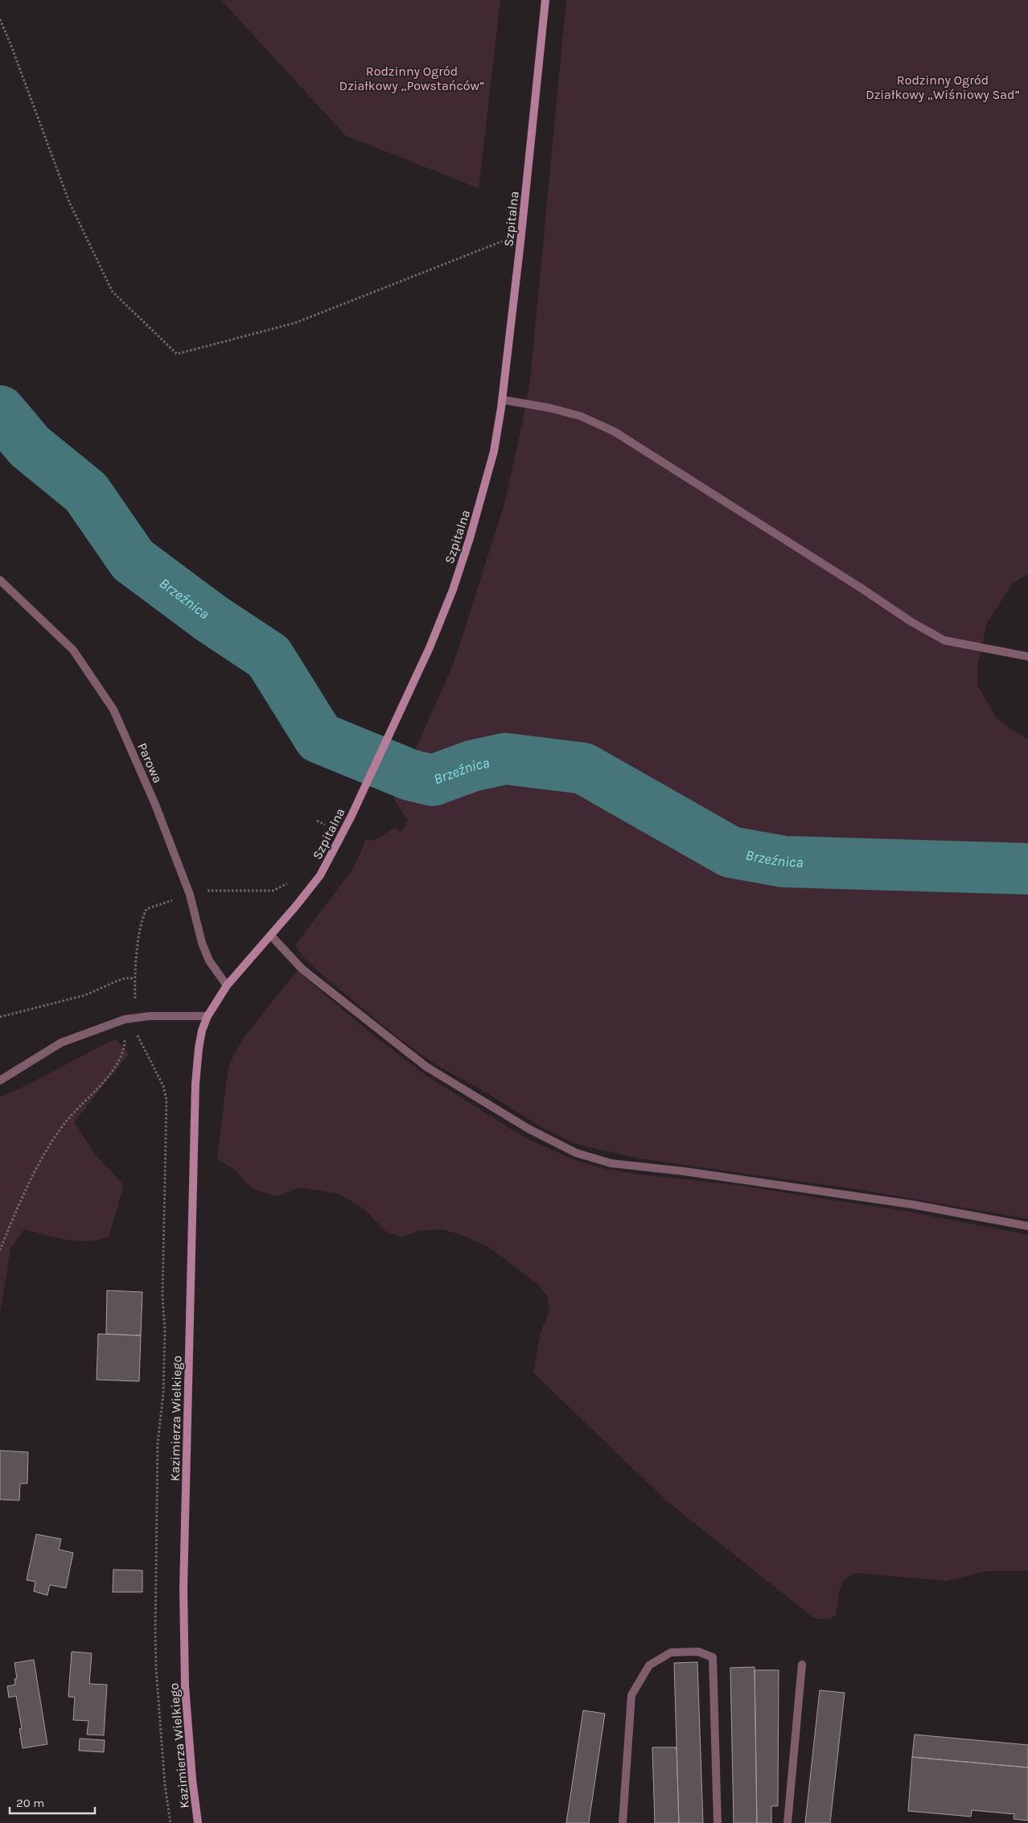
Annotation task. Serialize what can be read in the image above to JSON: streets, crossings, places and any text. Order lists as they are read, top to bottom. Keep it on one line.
{"streets":{"street":["Szpitalna","Parowa","Kazimierza Wielkiego"]},"crossings":[["Szpitalna","Parowa"],["Szpitalna","Kazimierza Wielkiego"]],"water":["Brzeźnica"],"parks":["Rodzinny Ogród Działkowy „Powstańców”","Rodzinny Ogród Działkowy „Wiśniowy Sad”"],"scale_bar":"20 m"}
